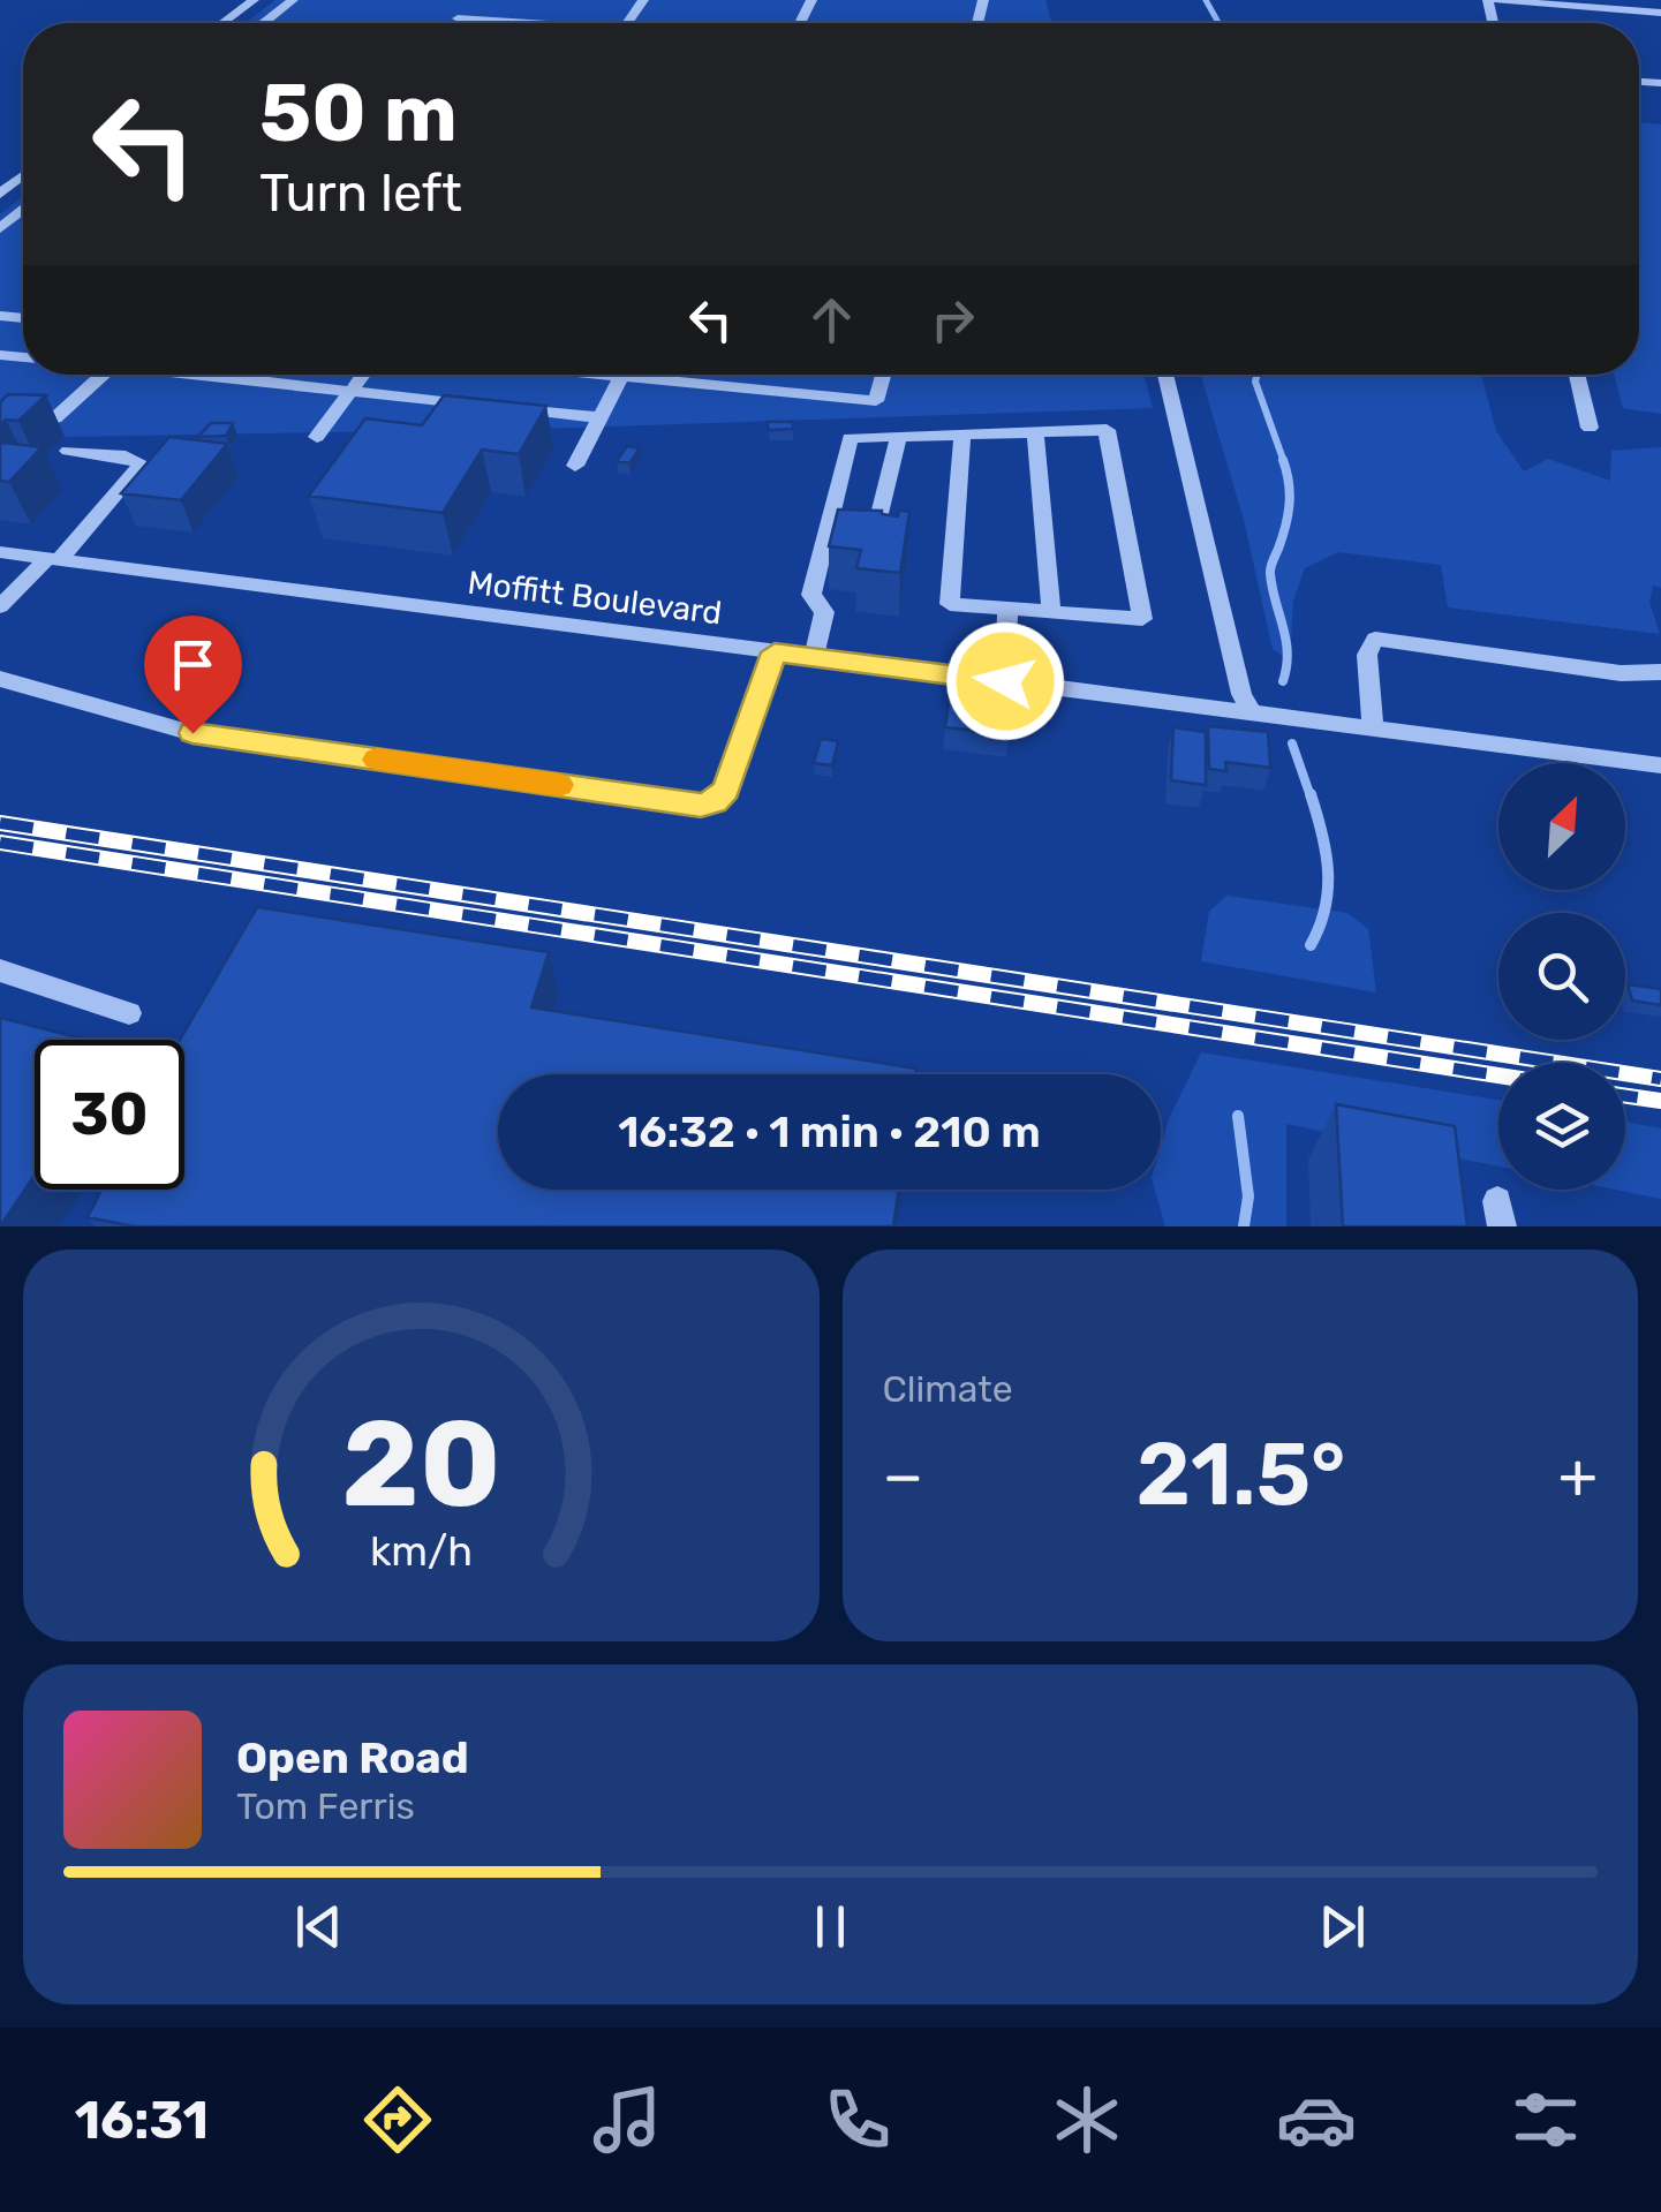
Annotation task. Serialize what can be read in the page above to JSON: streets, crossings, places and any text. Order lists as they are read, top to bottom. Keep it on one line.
{"streets":{"street":["Moffitt Boulevard"]},"north":"top right","page":{"turn":["50 m","Turn left"],"limit":"30","trip":"16:32 · 1 min · 210 m","tile":"Climate","heat":["−","21.5°","+"],"song":["Open Road","Tom Ferris"],"tabs":"16:31","gauge":["20","km/h"]}}
